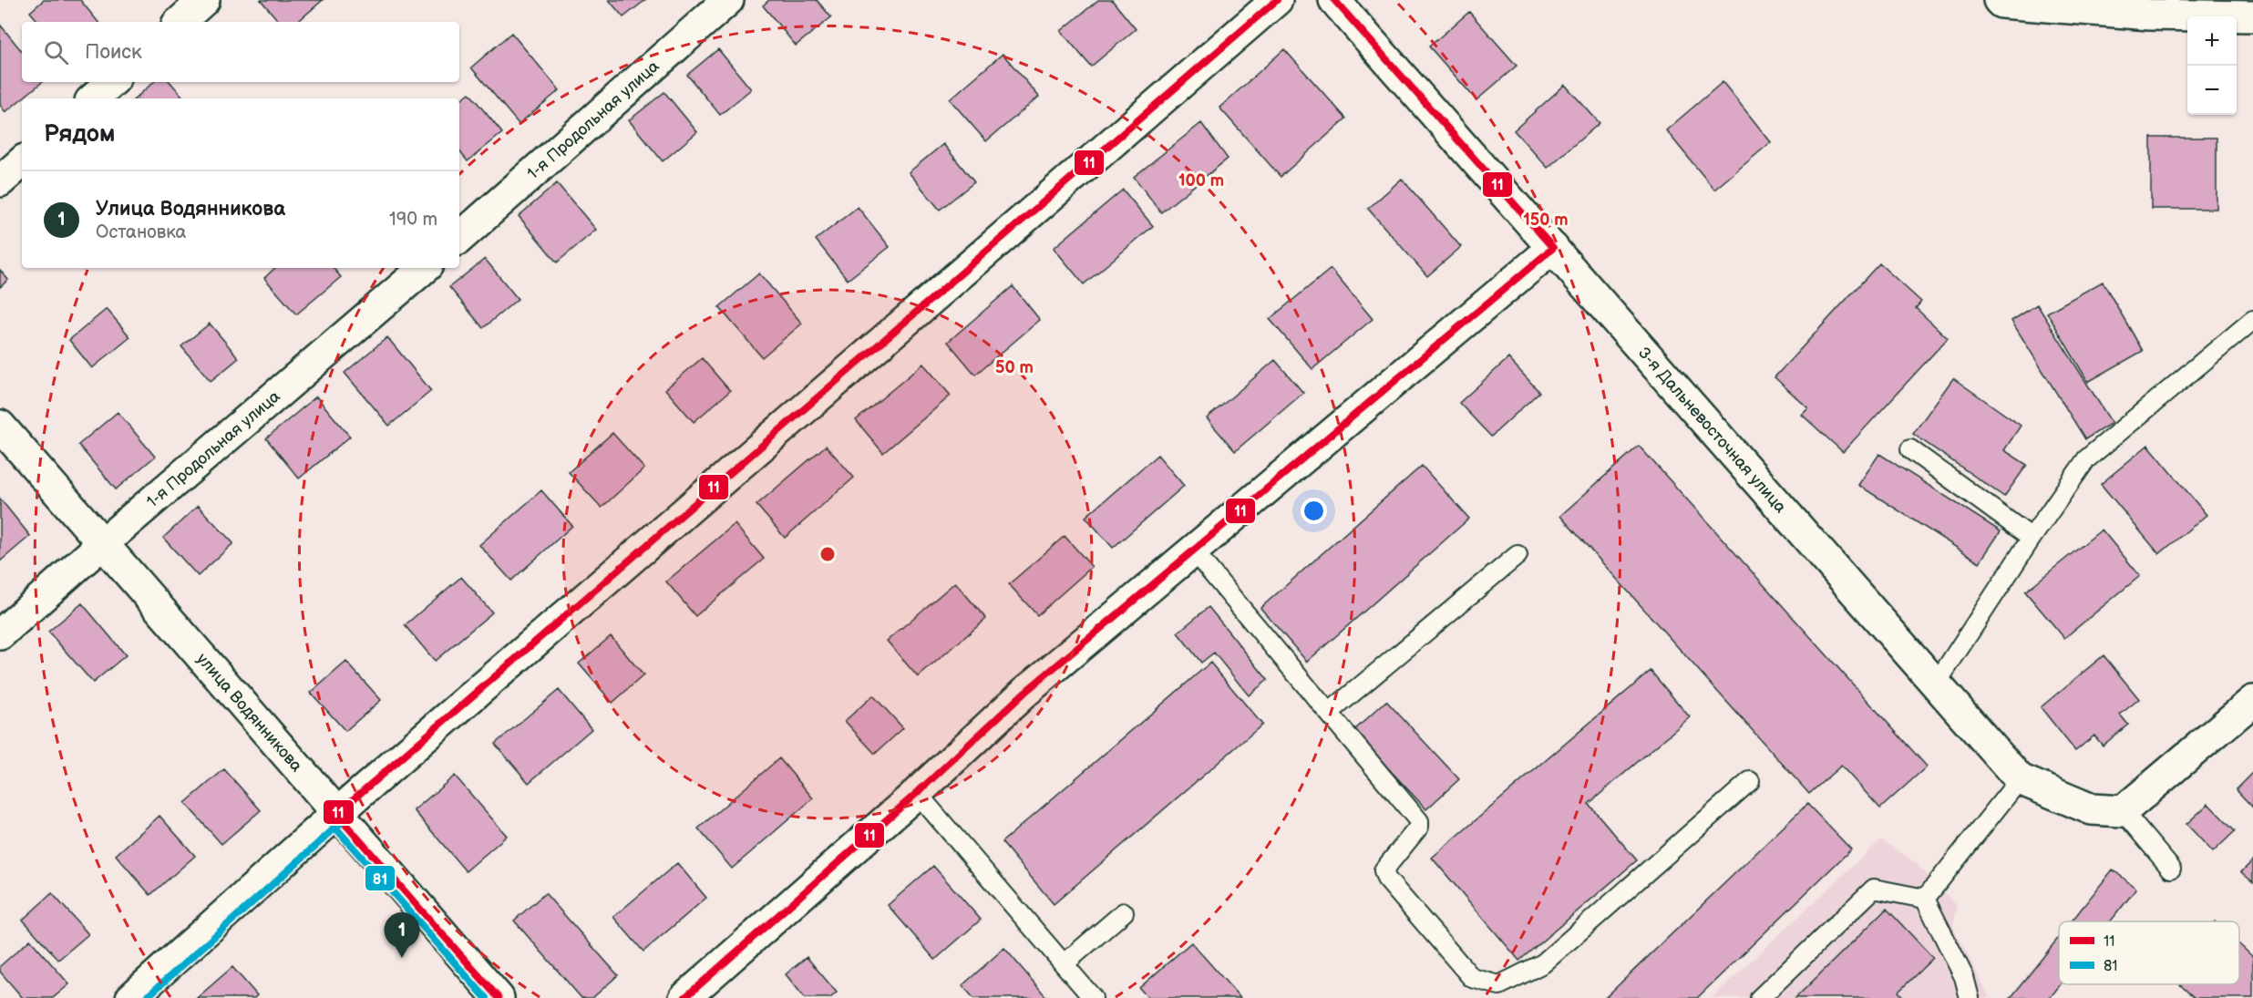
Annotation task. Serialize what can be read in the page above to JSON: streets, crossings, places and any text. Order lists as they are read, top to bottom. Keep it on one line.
{"streets":{"street":["1-я Продольная улица","3-я Дальневосточная улица","улица Водянникова"]},"crossings":[["1-я Продольная улица","улица Водянникова"]],"lines":["transit line 11","transit line 81"],"legend":["11","81"],"page":{"map_buttons":["+","−"],"search":"Поиск","heading":"Рядом","list":[{"mark":"1","name":"Улица Водянникова","note":"Остановка","value":"190 m"}],"pins":"1"},"rings":["100 m","150 m","50 m"]}
